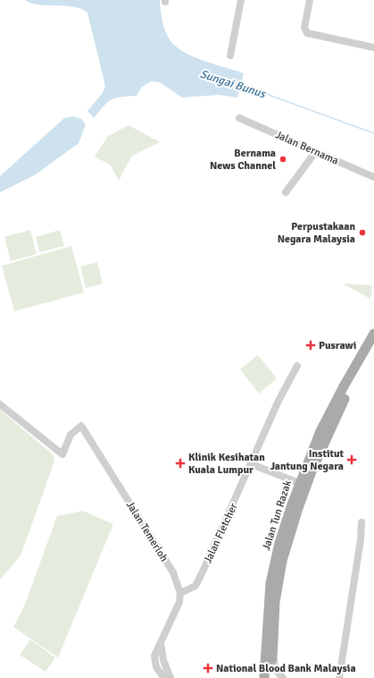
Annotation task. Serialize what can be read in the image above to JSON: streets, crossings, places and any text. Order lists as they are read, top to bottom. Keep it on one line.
{"streets":{"main road":["Jalan Tun Razak"],"street":["Jalan Bernama","Jalan Temerloh","Jalan Fletcher"]},"crossings":[["Jalan Temerloh","Jalan Fletcher"]],"water":["Sungai Bunus"],"places":{"other":["Bernama News Channel","Perpustakaan Negara Malaysia"],"health":["Pusrawi","Institut Jantung Negara","Klinik Kesihatan Kuala Lumpur","National Blood Bank Malaysia"]}}
